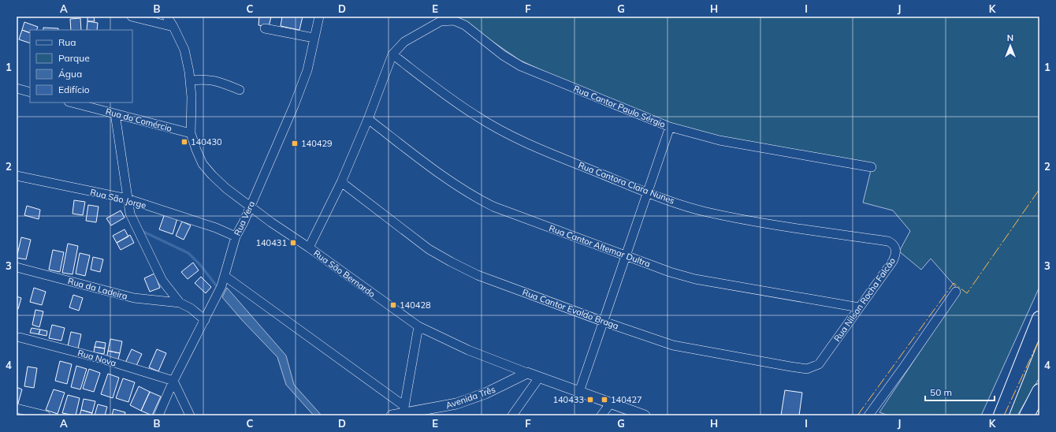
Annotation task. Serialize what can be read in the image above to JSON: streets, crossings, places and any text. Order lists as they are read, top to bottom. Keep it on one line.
{"streets":{"street":["Rua Cantor Paulo Sérgio","Rua do Comércio","Rua Cantora Clara Nunes","Rua São Jorge","Rua Vera","Rua Cantor Altemar Dultra","Rua São Bernardo","Rua da Ladeira","Rua Nilson Rocha Falcão","Rua Cantor Evaldo Braga","Rua Nova","Avenida Três"]},"crossings":[["Rua Cantor Paulo Sérgio","Rua Cantora Clara Nunes"],["Rua do Comércio","Rua São Bernardo"],["Rua Cantora Clara Nunes","Rua Nilson Rocha Falcão"],["Rua São Jorge","Rua Vera"],["Rua Vera","Rua São Bernardo"],["Rua Vera","Rua Nova"],["Rua Cantor Altemar Dultra","Rua Nilson Rocha Falcão"],["Rua São Bernardo","Avenida Três"],["Rua Nilson Rocha Falcão","Rua Cantor Evaldo Braga"]],"places":{"transit":["140430","140429","140431","140428","140433","140427"]},"legend":["Rua","Parque","Água","Edifício"],"scale_bar":"50 m","north":"top","grid":{"columns":["A","B","C","D","E","F","G","H","I","J","K"],"rows":["1","2","3","4"]}}
